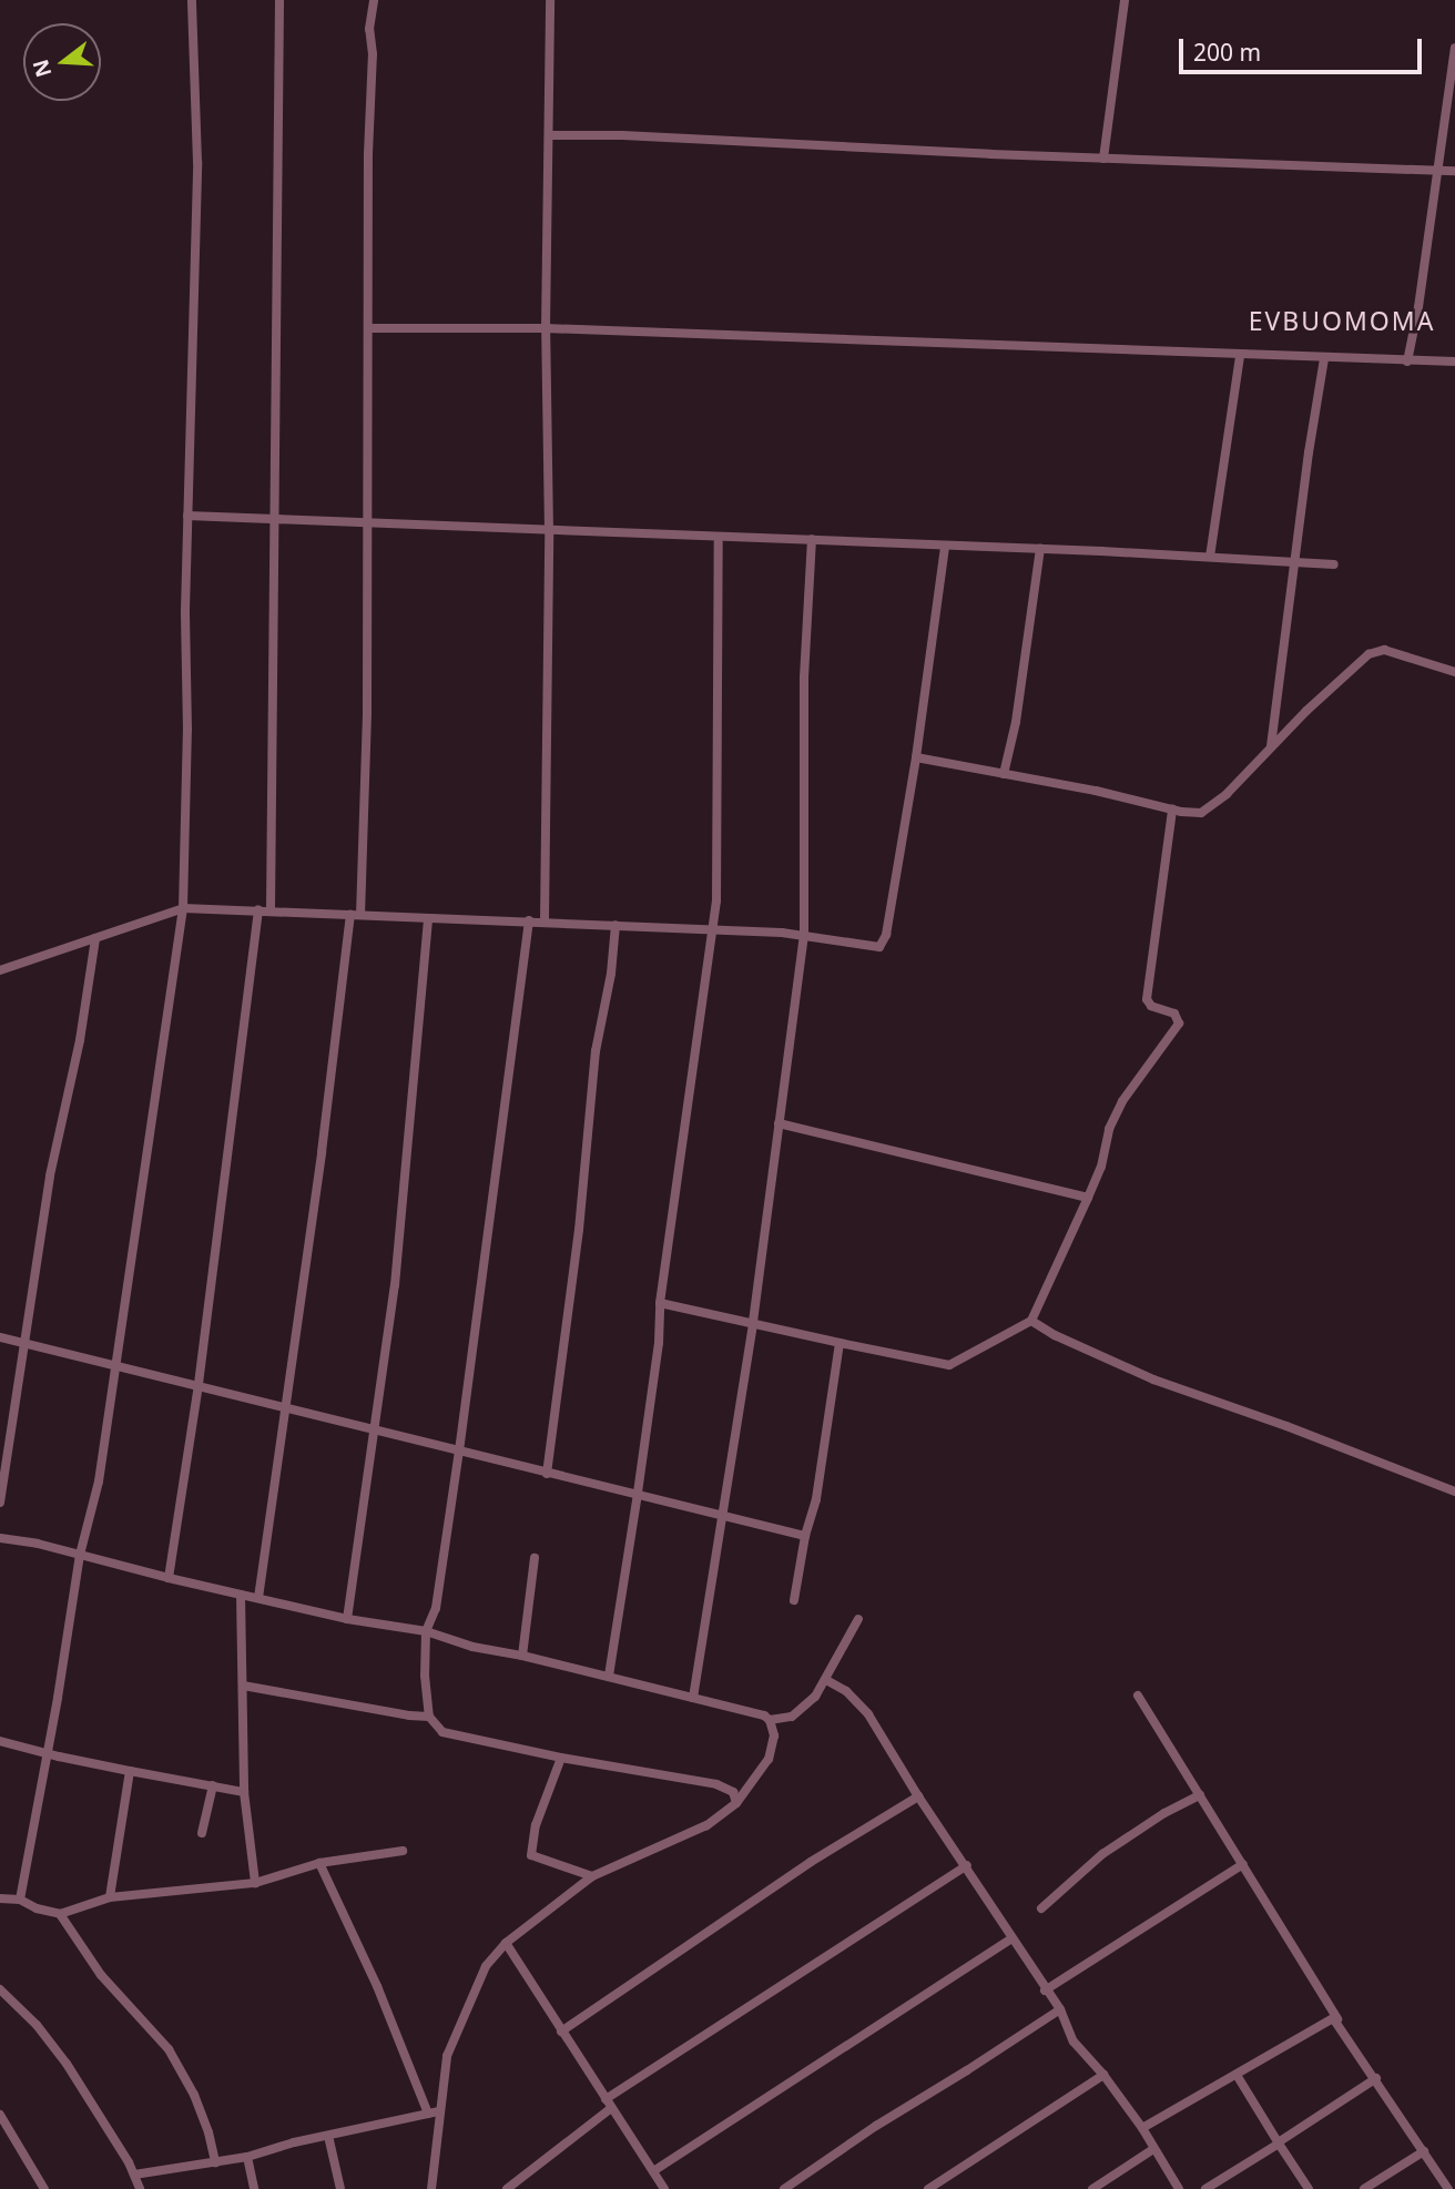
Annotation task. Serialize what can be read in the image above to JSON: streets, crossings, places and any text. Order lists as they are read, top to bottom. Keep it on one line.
{"districts":["EVBUOMOMA"],"scale_bar":"200 m","north":"left"}
